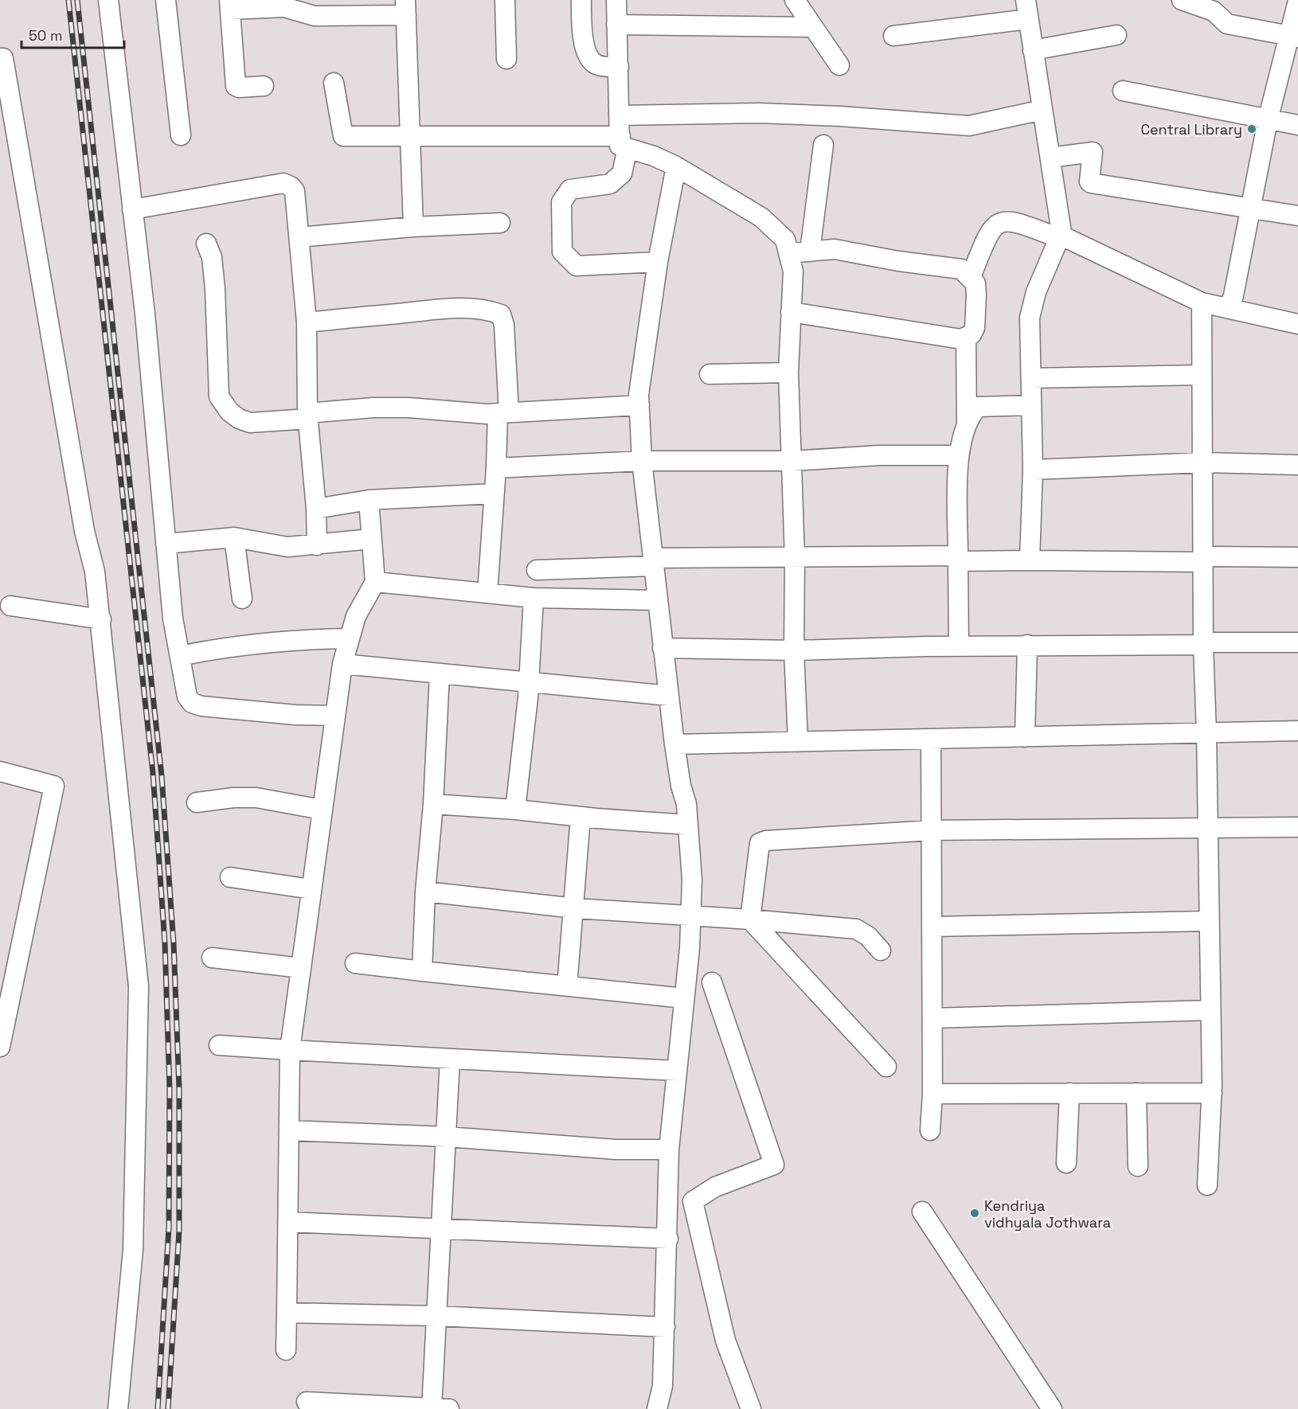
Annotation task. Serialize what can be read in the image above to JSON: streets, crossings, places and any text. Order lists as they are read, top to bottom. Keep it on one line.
{"places":["Central Library","Kendriya vidhyala Jothwara"],"scale_bar":"50 m"}
